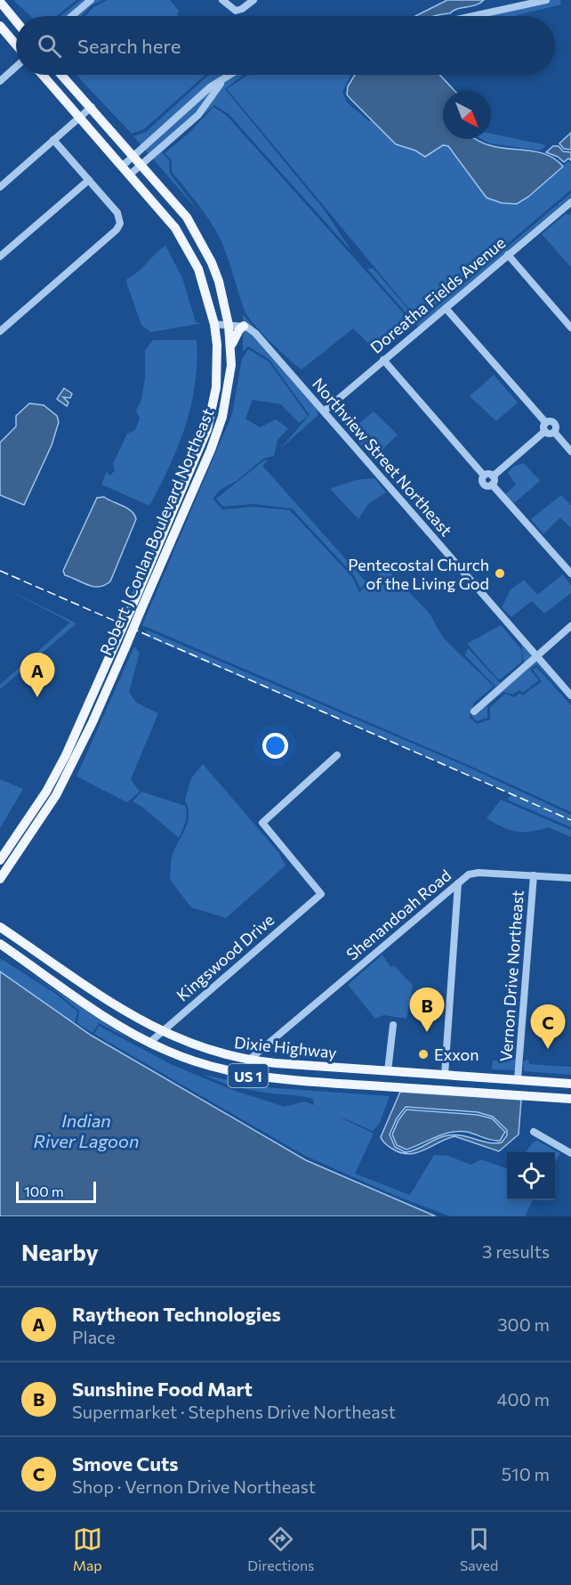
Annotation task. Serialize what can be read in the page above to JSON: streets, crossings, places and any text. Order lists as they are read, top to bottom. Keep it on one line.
{"streets":{"main road":["Robert J Conlan Boulevard Northeast","Dixie Highway","US 1"],"street":["Doreatha Fields Avenue","Northview Street Northeast","Shenandoah Road","Kingswood Drive","Vernon Drive Northeast"]},"crossings":[["Doreatha Fields Avenue","Northview Street Northeast"],["Shenandoah Road","Vernon Drive Northeast"],["Shenandoah Road","Dixie Highway"],["Kingswood Drive","Dixie Highway"],["Vernon Drive Northeast","Dixie Highway"]],"water":["Indian River Lagoon"],"places":["Pentecostal Church of the Living God","Exxon"],"scale_bar":"100 m","north":"bottom right","page":{"search":"Search here","pins":["A","B","C"],"scale":"100 m","heading":["Nearby","3 results"],"list":[{"mark":"A","name":"Raytheon Technologies","note":"Place","value":"300 m"},{"mark":"B","name":"Sunshine Food Mart","note":"Supermarket · Stephens Drive Northeast","value":"400 m"},{"mark":"C","name":"Smove Cuts","note":"Shop · Vernon Drive Northeast","value":"510 m"}],"nav":["Map","Directions","Saved"]}}
